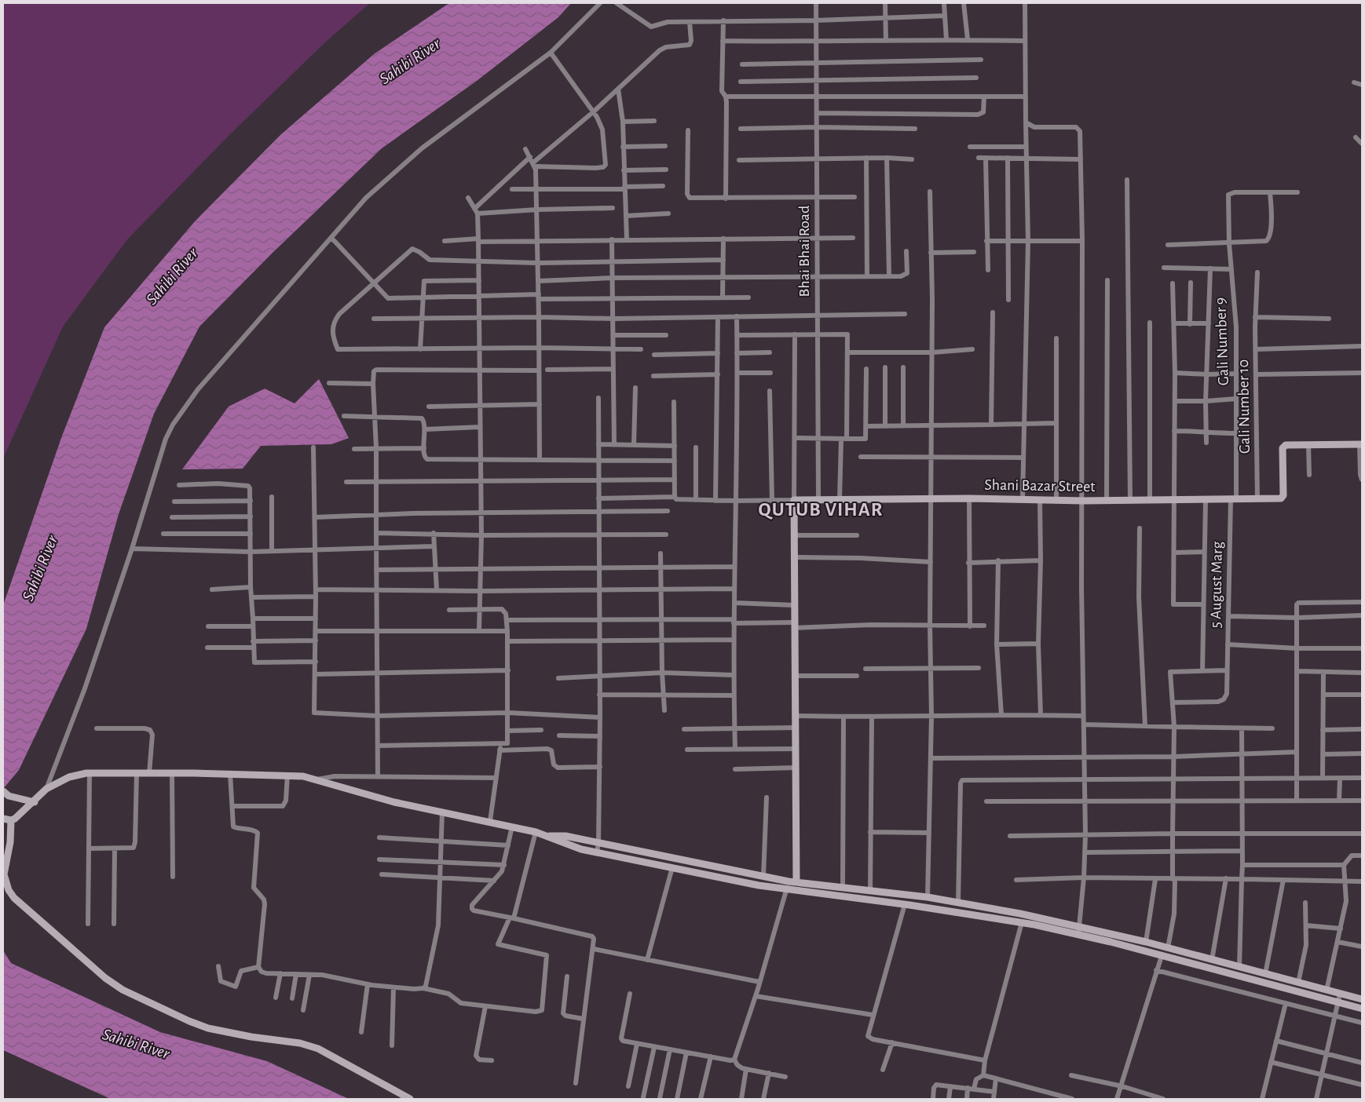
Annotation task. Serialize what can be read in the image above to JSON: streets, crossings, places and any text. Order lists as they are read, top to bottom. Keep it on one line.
{"streets":{"street":["Bhai Bhai Road","Gali Number 9","Gali Number 10","Shani Bazar Street","5 August Marg"]},"crossings":[["Bhai Bhai Road","Shani Bazar Street"],["Gali Number 9","Shani Bazar Street"],["Gali Number 9","5 August Marg"],["Gali Number 10","Shani Bazar Street"],["Shani Bazar Street","5 August Marg"]],"districts":["QUTUB VIHAR"],"water":["Sahibi River"]}
